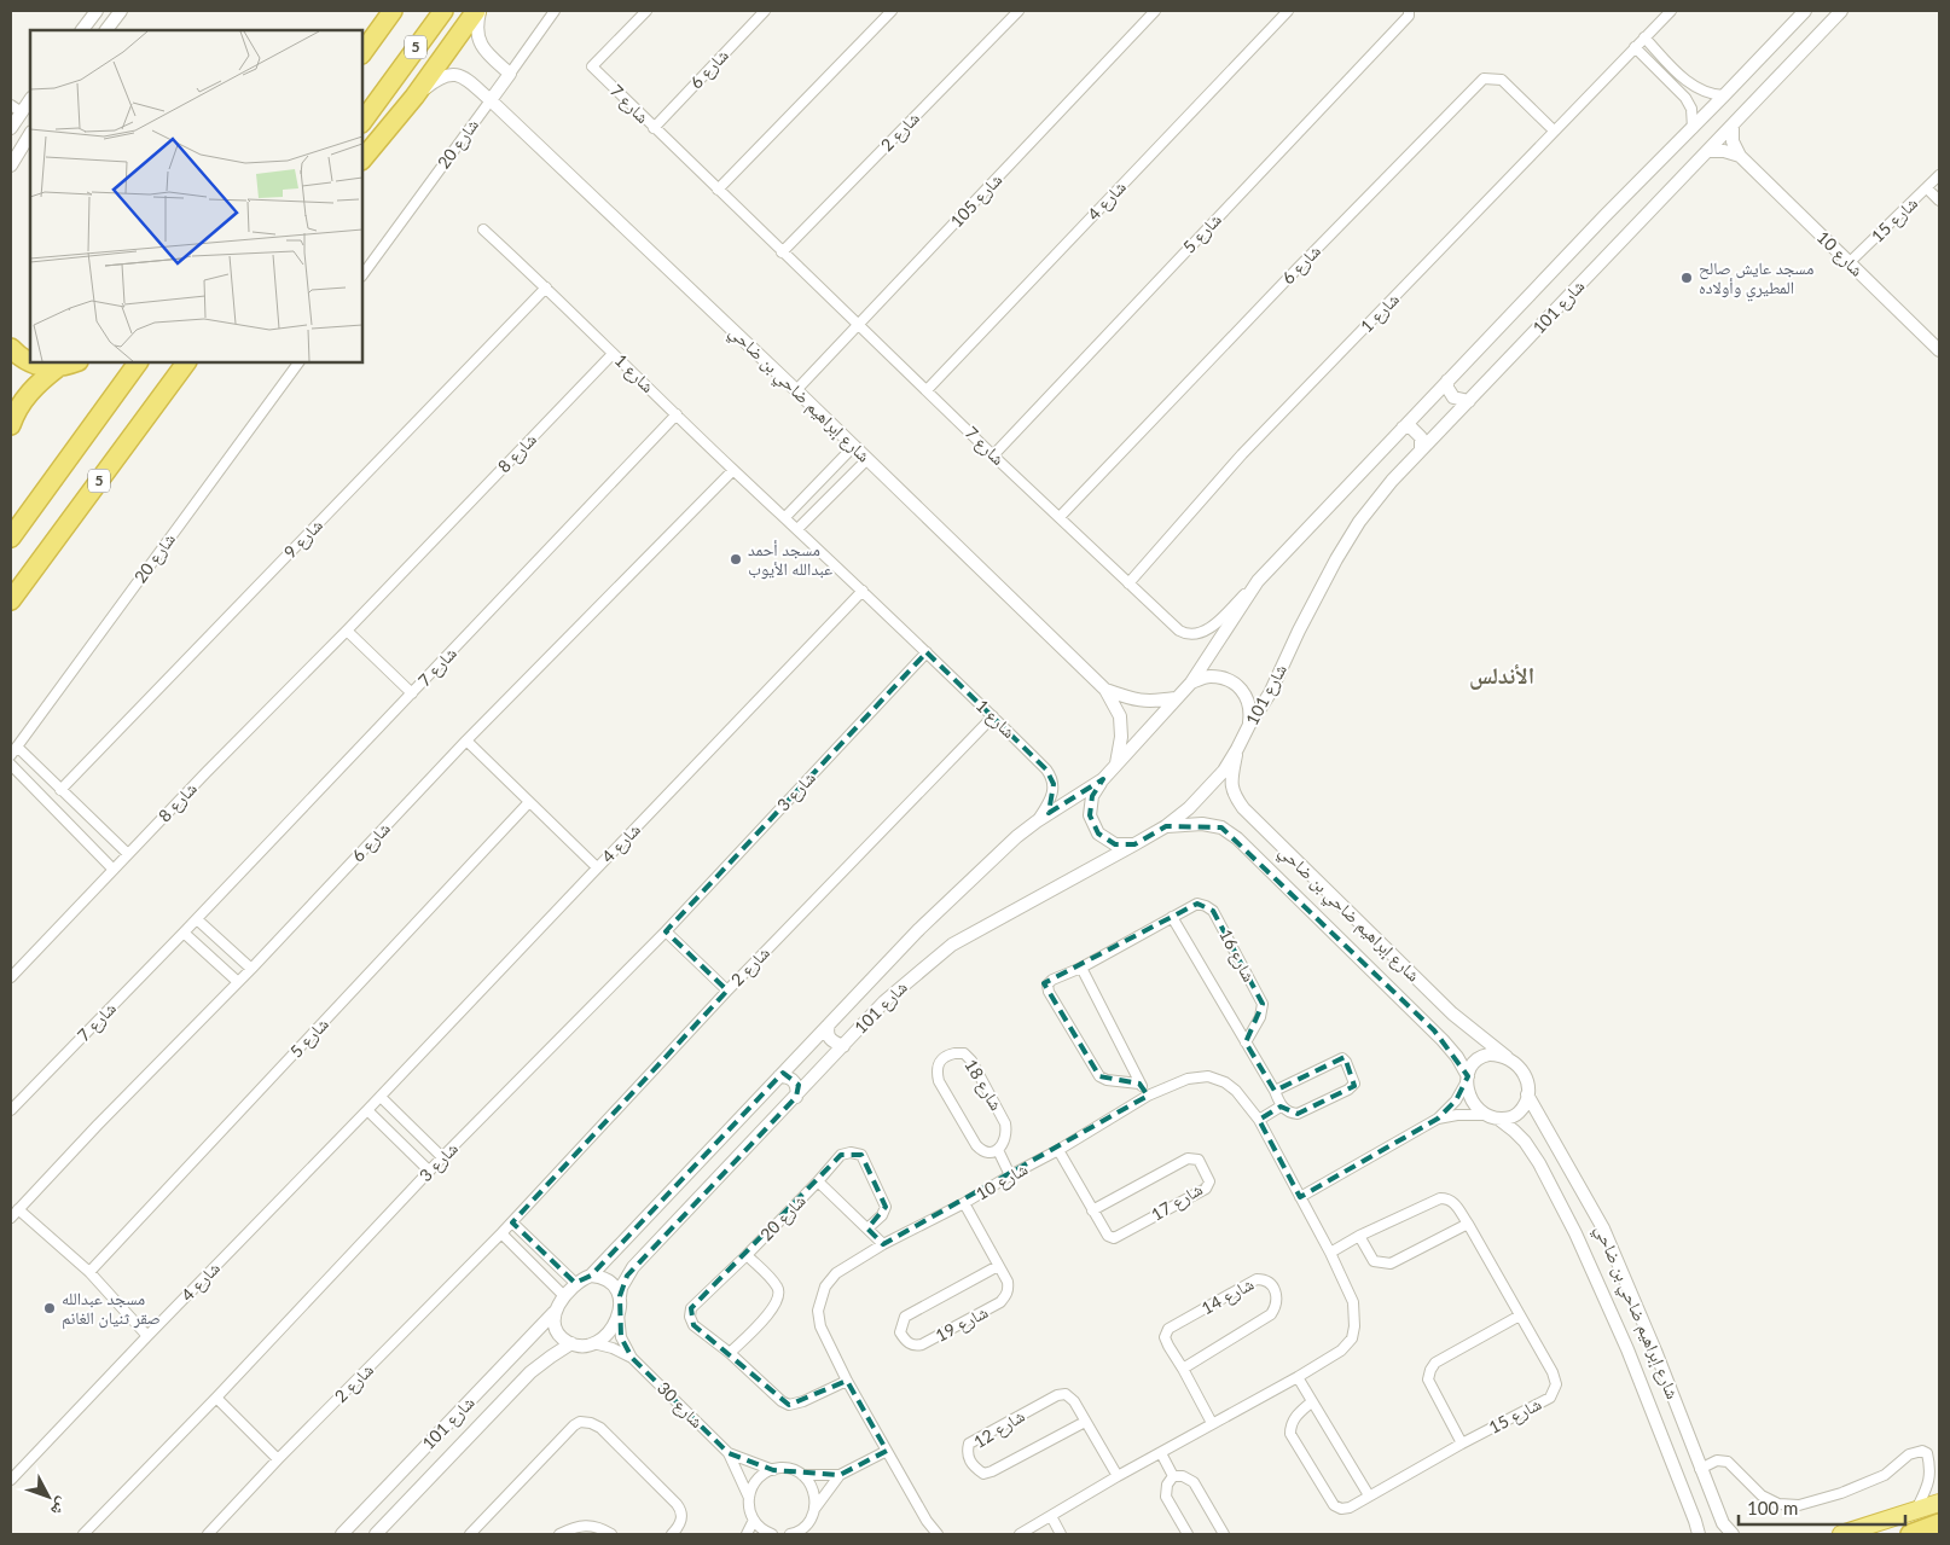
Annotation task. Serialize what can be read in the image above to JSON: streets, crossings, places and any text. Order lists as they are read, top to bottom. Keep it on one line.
{"streets":{"highway":["5"],"street":["شارع 6","شارع 7","شارع 2","شارع 20","شارع 105","شارع 4","شارع 15","شارع 5","شارع 10","شارع 101","شارع 1","شارع إبراهيم ضاحي بن ضاحي","شارع 8","شارع 9","شارع 3","شارع 16","شارع 18","شارع 17","شارع 14","شارع 19","شارع 30","شارع 12"]},"crossings":[["شارع 6","شارع 7"],["شارع 6","شارع 1"],["شارع 7","شارع 2"],["شارع 7","شارع 105"],["شارع 7","شارع 4"],["شارع 7","شارع 5"],["شارع 7","شارع 101"],["شارع 7","شارع 1"],["شارع 2","شارع 1"],["شارع 20","شارع 10"],["شارع 20","شارع إبراهيم ضاحي بن ضاحي"],["شارع 105","شارع إبراهيم ضاحي بن ضاحي"],["شارع 4","شارع 1"],["شارع 15","شارع 10"],["شارع 10","شارع 17"],["شارع 10","شارع 14"],["شارع 10","شارع 19"],["شارع 10","شارع 12"],["شارع 101","شارع 1"],["شارع 101","شارع إبراهيم ضاحي بن ضاحي"],["شارع 101","شارع 30"],["شارع 1","شارع 8"],["شارع 1","شارع 9"],["شارع 1","شارع 3"]],"districts":["الأندلس"],"places":["مسجد عايش صالح المطيري وأولاده","مسجد أحمد عبدالله الأيوب","مسجد عبدالله صقر ثنيان الغانم"],"scale_bar":"100 m","north":"bottom right"}
